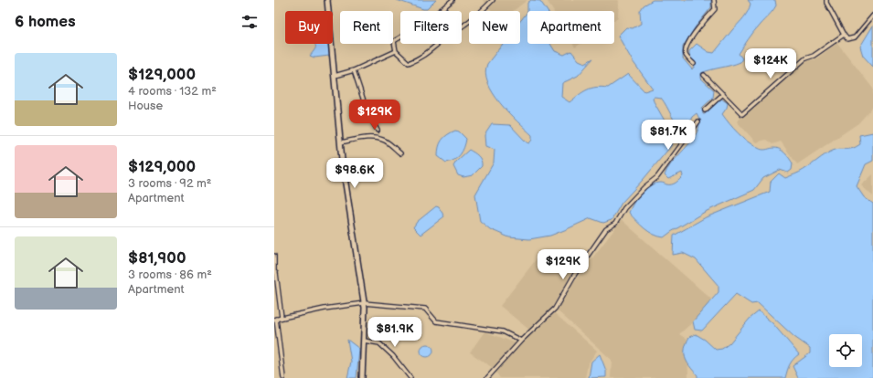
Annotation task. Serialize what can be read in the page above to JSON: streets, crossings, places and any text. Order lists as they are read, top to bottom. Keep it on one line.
{"page":{"heading":"6 homes","chip":["Buy","Rent","Filters","New","Apartment"],"list":[{"name":"$129,000","note":"4 rooms · 132 m² · House"},{"name":"$129,000","note":"3 rooms · 92 m² · Apartment"},{"name":"$81,900","note":"3 rooms · 86 m² · Apartment"}],"price":["$124K","$129K","$81.7K","$98.6K","$129K","$81.9K"]}}
